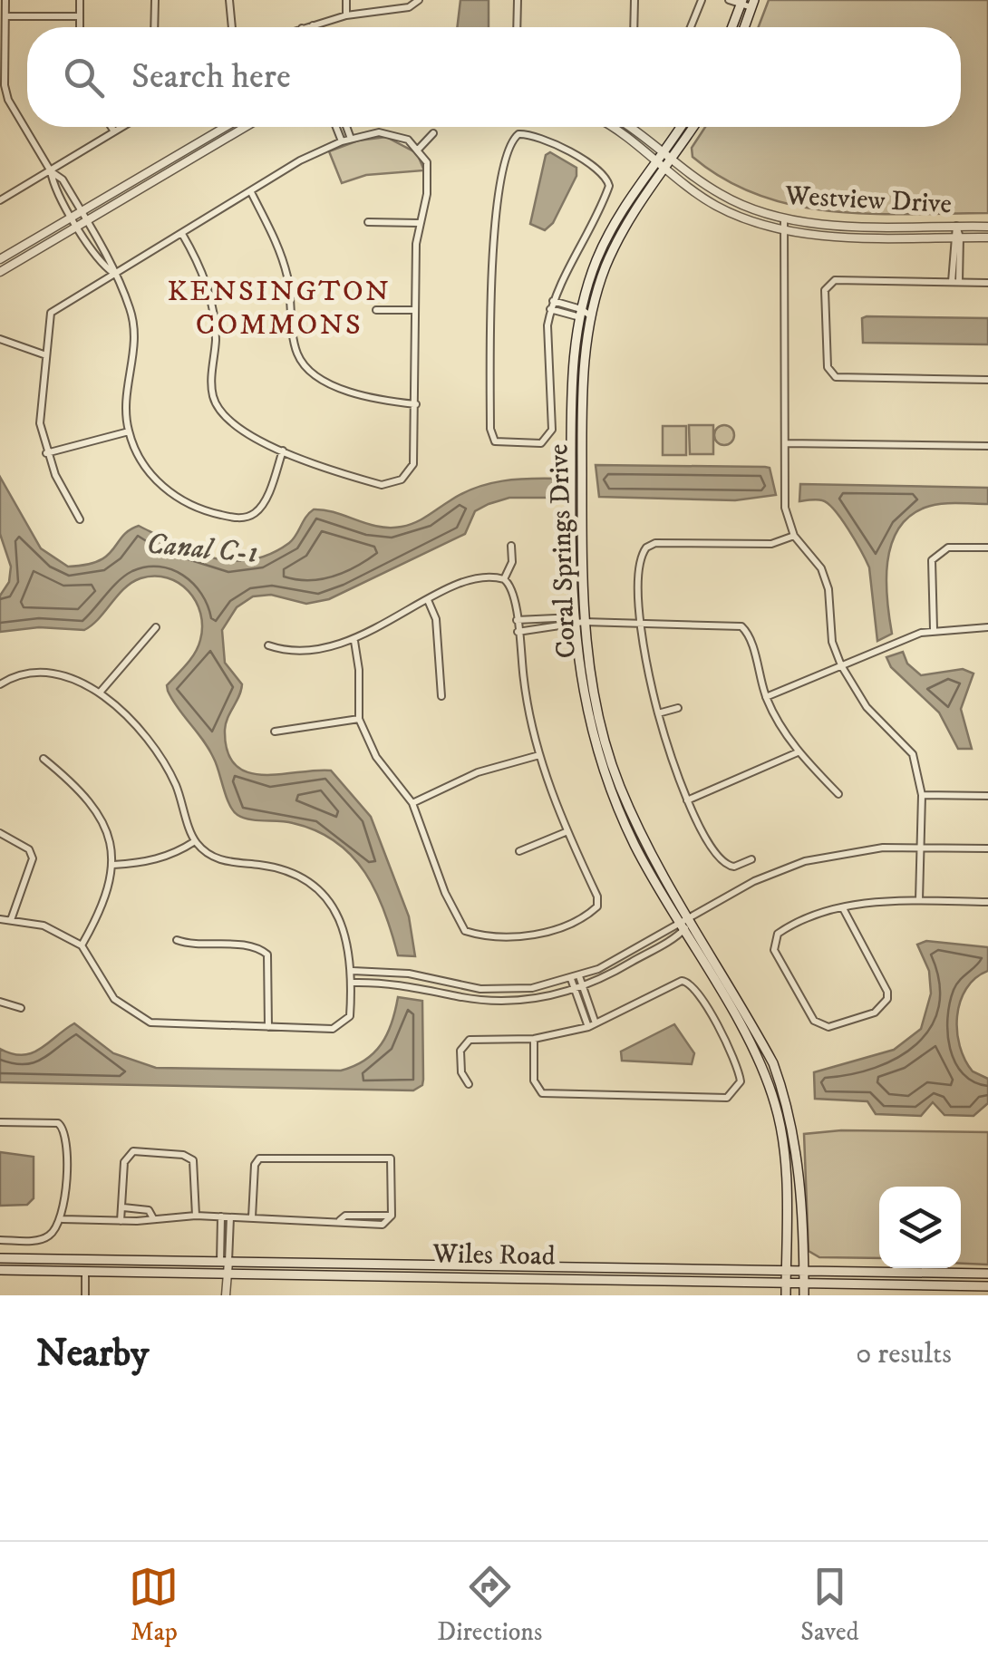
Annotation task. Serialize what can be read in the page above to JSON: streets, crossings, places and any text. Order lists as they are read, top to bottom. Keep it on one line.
{"streets":{"main road":["Coral Springs Drive","Wiles Road"],"street":["Westview Drive"]},"crossings":[["Westview Drive","Coral Springs Drive"],["Coral Springs Drive","Wiles Road"]],"districts":["KENSINGTON COMMONS"],"water":["Canal C-1"],"page":{"search":"Search here","heading":["Nearby","0 results"],"nav":["Map","Directions","Saved"]}}
